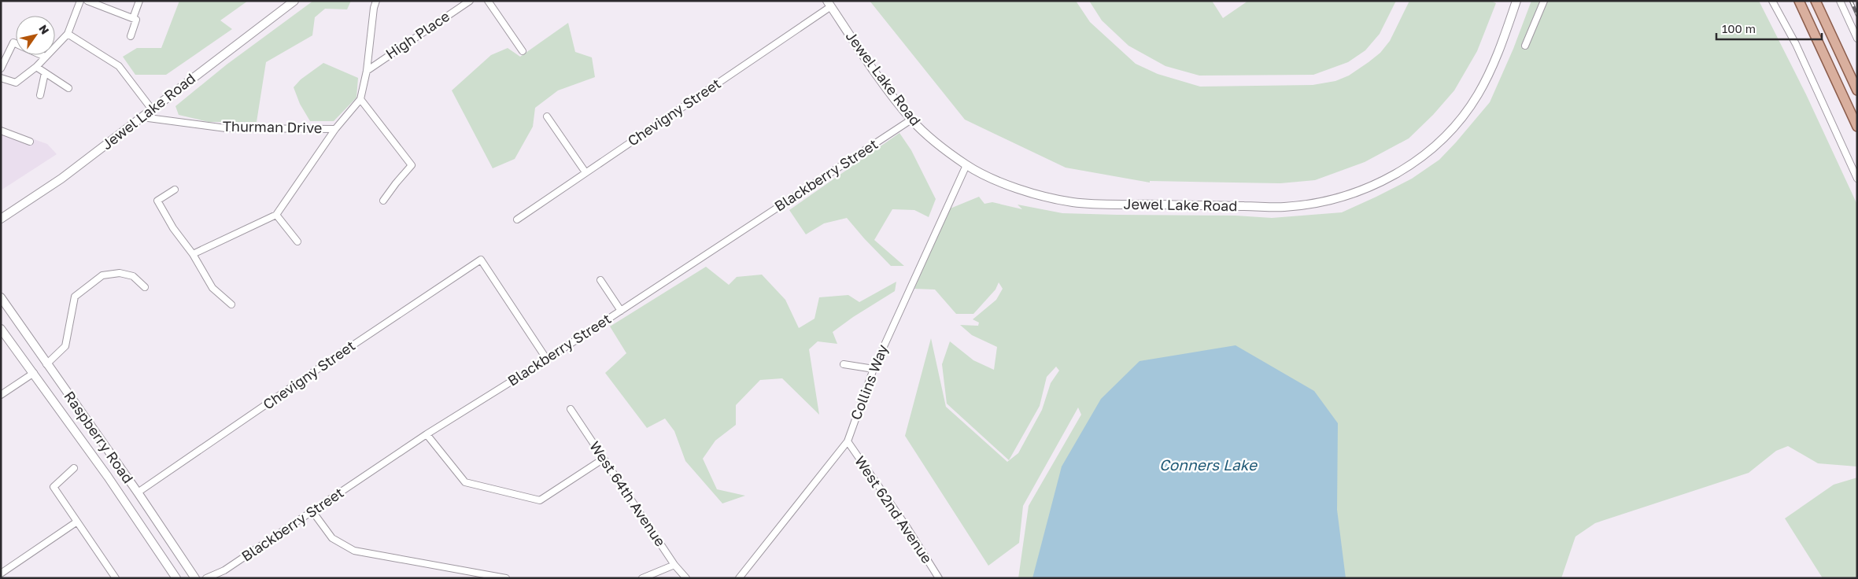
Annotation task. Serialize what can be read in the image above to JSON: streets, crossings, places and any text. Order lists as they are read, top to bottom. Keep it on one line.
{"streets":{"main road":["Jewel Lake Road","Raspberry Road"],"street":["High Place","Chevigny Street","Thurman Drive","Blackberry Street","Collins Way","West 64th Avenue","West 62nd Avenue"]},"crossings":[["High Place","Thurman Drive"],["Jewel Lake Road","Chevigny Street"],["Jewel Lake Road","Thurman Drive"],["Jewel Lake Road","Blackberry Street"],["Jewel Lake Road","Collins Way"],["Chevigny Street","Blackberry Street"],["Chevigny Street","Raspberry Road"],["Collins Way","West 62nd Avenue"]],"water":["Conners Lake"],"scale_bar":"100 m","north":"top right"}
